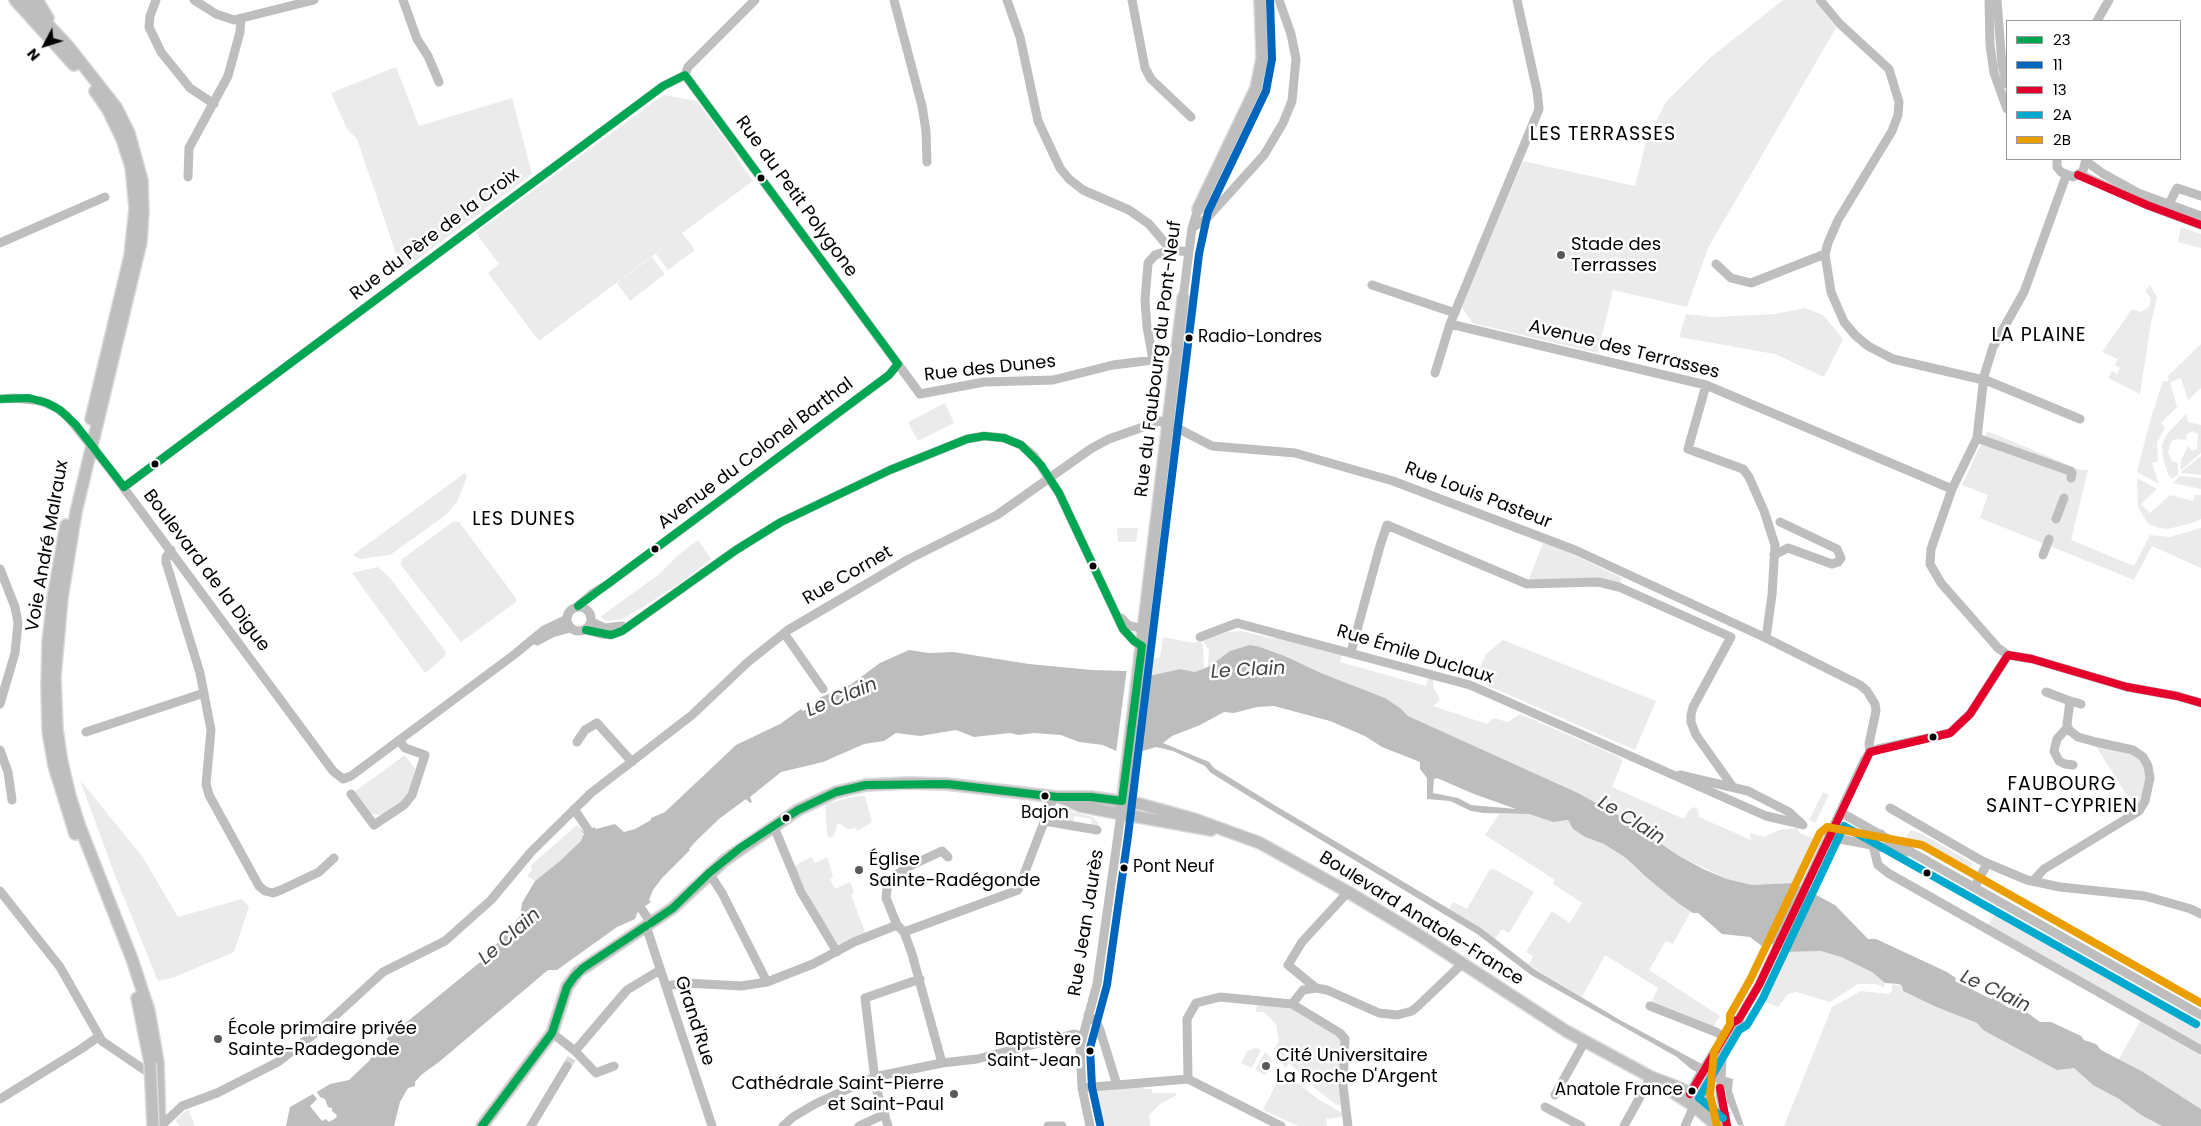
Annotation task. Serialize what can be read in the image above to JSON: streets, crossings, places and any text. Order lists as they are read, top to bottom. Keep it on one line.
{"streets":{"main road":["Rue du Faubourg du Pont-Neuf","Voie André Malraux","Boulevard Anatole-France"],"street":["Rue du Petit Polygone","Rue du Père de la Croix","Avenue des Terrasses","Rue des Dunes","Avenue du Colonel Barthal","Rue Louis Pasteur","Boulevard de la Digue","Rue Cornet","Rue Émile Duclaux","Rue Jean Jaurès","Grand'Rue"]},"crossings":[["Rue du Petit Polygone","Rue du Père de la Croix"],["Rue du Petit Polygone","Rue des Dunes"],["Rue du Petit Polygone","Avenue du Colonel Barthal"],["Rue du Père de la Croix","Boulevard de la Digue"],["Rue du Faubourg du Pont-Neuf","Rue Louis Pasteur"],["Rue du Faubourg du Pont-Neuf","Rue Cornet"],["Rue des Dunes","Avenue du Colonel Barthal"],["Rue Louis Pasteur","Rue Cornet"],["Voie André Malraux","Rue Cornet"],["Rue Cornet","Grand'Rue"],["Boulevard Anatole-France","Rue Jean Jaurès"]],"districts":["LES TERRASSES","LA PLAINE","LES DUNES","FAUBOURG SAINT-CYPRIEN"],"water":["Le Clain"],"places":["Stade des Terrasses","Radio-Londres","Bajon","Pont Neuf","Église Sainte-Radégonde","École primaire privée Sainte-Radegonde","Baptistère Saint-Jean","Cité Universitaire La Roche D'Argent","Anatole France","Cathédrale Saint-Pierre et Saint-Paul"],"lines":["transit line 11","transit line 23","transit line 13","transit line 2A","transit line 2B"],"legend":["23","11","13","2A","2B"],"north":"bottom left"}
